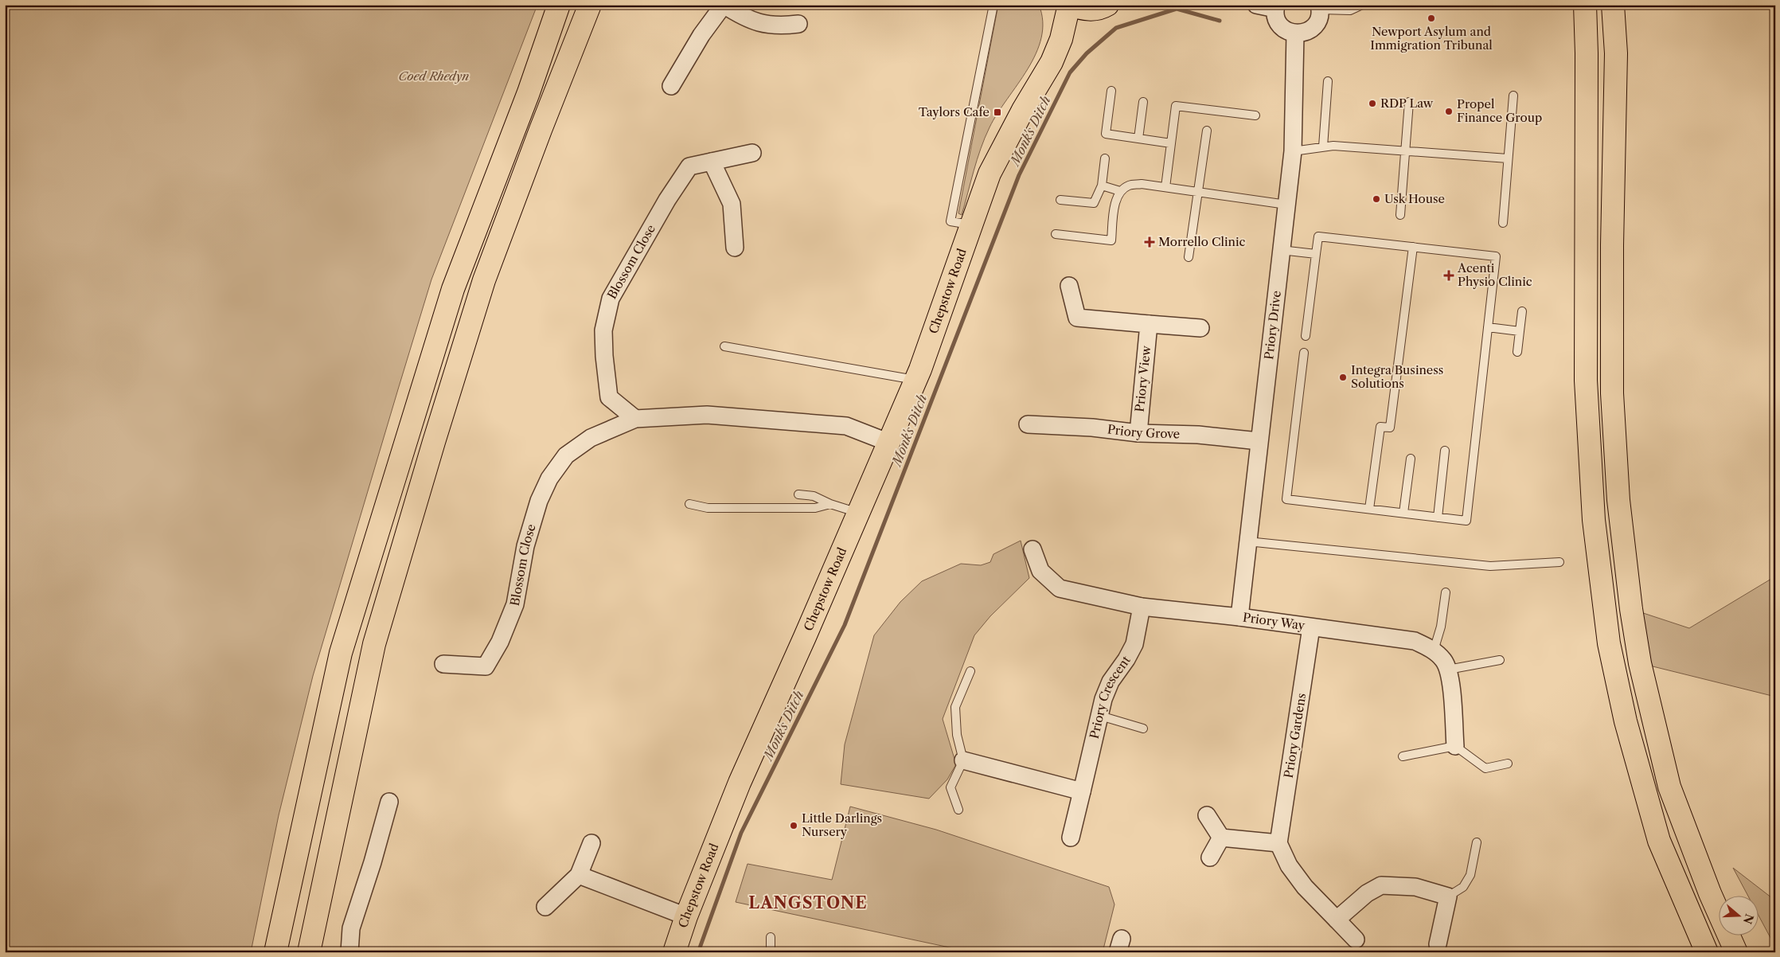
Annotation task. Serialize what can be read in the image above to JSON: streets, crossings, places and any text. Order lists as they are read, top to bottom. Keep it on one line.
{"streets":{"main road":["Chepstow Road"],"street":["Blossom Close","Priory Drive","Priory View","Priory Grove","Priory Way","Priory Crescent","Priory Gardens"]},"crossings":[["Blossom Close","Chepstow Road"],["Priory Drive","Priory Grove"],["Priory Drive","Priory Way"],["Priory View","Priory Grove"],["Priory Way","Priory Crescent"],["Priory Way","Priory Gardens"]],"districts":["LANGSTONE"],"water":["Monk's Ditch"],"parks":["Coed Rhedyn"],"places":{"other":["Newport Asylum and Immigration Tribunal","RDP Law","Propel Finance Group","Usk House","Integra Business Solutions","Little Darlings Nursery"],"transit":["Taylors Cafe"],"health":["Morrello Clinic","Acenti Physio Clinic"]},"north":"right"}
